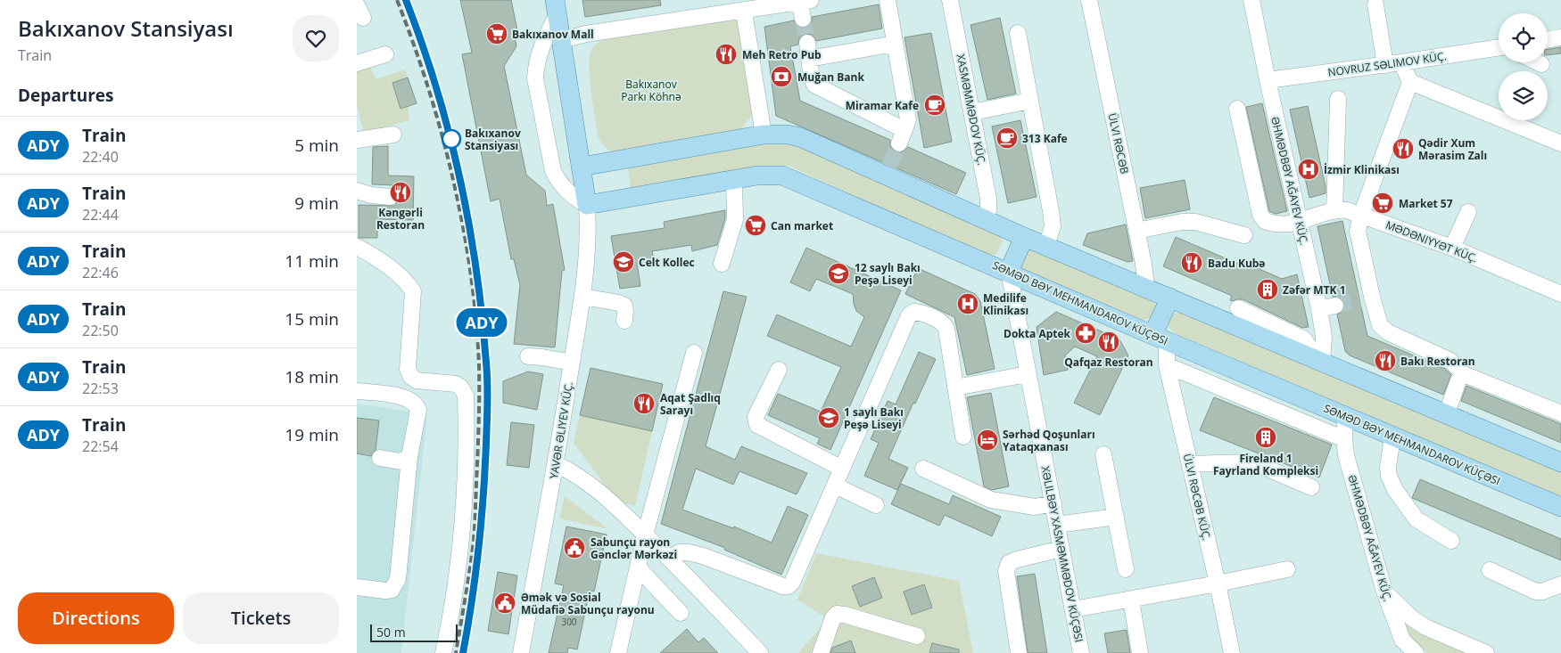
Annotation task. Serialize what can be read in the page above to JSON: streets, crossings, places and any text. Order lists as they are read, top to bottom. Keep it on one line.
{"streets":{"main road":["SƏMƏD BƏY MEHMANDAROV KÜÇƏSI"],"street":["NOVRUZ SƏLIMOV KÜÇ.","XASMƏMMƏDOV KÜÇ.","ÜLVI RƏCƏB","ƏHMƏDBƏY AĞAYEV KÜÇ.","MƏDƏNIYYƏT KÜÇ.","YAVƏR ƏLIYEV KÜÇ.","ÜLVI RƏCƏB KÜÇ.","XƏLILBƏY XASMƏMMƏDOV KÜÇƏSI"]},"crossings":[["NOVRUZ SƏLIMOV KÜÇ.","ƏHMƏDBƏY AĞAYEV KÜÇ."],["ƏHMƏDBƏY AĞAYEV KÜÇ.","MƏDƏNIYYƏT KÜÇ."],["ƏHMƏDBƏY AĞAYEV KÜÇ.","SƏMƏD BƏY MEHMANDAROV KÜÇƏSI"],["SƏMƏD BƏY MEHMANDAROV KÜÇƏSI","YAVƏR ƏLIYEV KÜÇ."],["SƏMƏD BƏY MEHMANDAROV KÜÇƏSI","ÜLVI RƏCƏB KÜÇ."],["SƏMƏD BƏY MEHMANDAROV KÜÇƏSI","XƏLILBƏY XASMƏMMƏDOV KÜÇƏSI"]],"parks":["Bakıxanov Parkı Köhnə"],"places":{"supermarket":["Bakıxanov Mall","Market 57","Can market"],"restaurant":["Meh Retro Pub","Qədir Xum Mərasim Zalı","Kəngərli Restoran","Badu Kubə","Qafqaz Restoran","Bakı Restoran","Aqat Şadlıq Sarayı"],"bank":["Muğan Bank"],"cafe":["Miramar Kafe","313 Kafe"],"other":["Bakıxanov Stansiyası"],"hospital":["İzmir Klinikası","Medilife Klinikası"],"school or university":["Celt Kollec","12 saylı Bakı Peşə Liseyi","1 saylı Bakı Peşə Liseyi"],"building":["Zəfər MTK 1","Fireland 1 Fayrland Kompleksi"],"pharmacy":["Dokta Aptek"],"hotel":["Sərhəd Qoşunları Yataqxanası"],"public building":["Sabunçu rayon Gənclər Mərkəzi","Əmək və Sosial Müdafiə Sabunçu rayonu"]},"house_numbers":["300"],"scale_bar":"50 m","page":{"heading":[["Bakıxanov Stansiyası","Train"],"Departures"],"on_map":"ADY","list":[{"mark":"ADY","name":"Train","note":"22:40","value":"5 min"},{"mark":"ADY","name":"Train","note":"22:44","value":"9 min"},{"mark":"ADY","name":"Train","note":"22:46","value":"11 min"},{"mark":"ADY","name":"Train","note":"22:50","value":"15 min"},{"mark":"ADY","name":"Train","note":"22:53","value":"18 min"},{"mark":"ADY","name":"Train","note":"22:54","value":"19 min"}],"buttons":["Directions","Tickets"],"scale":"50 m"}}
